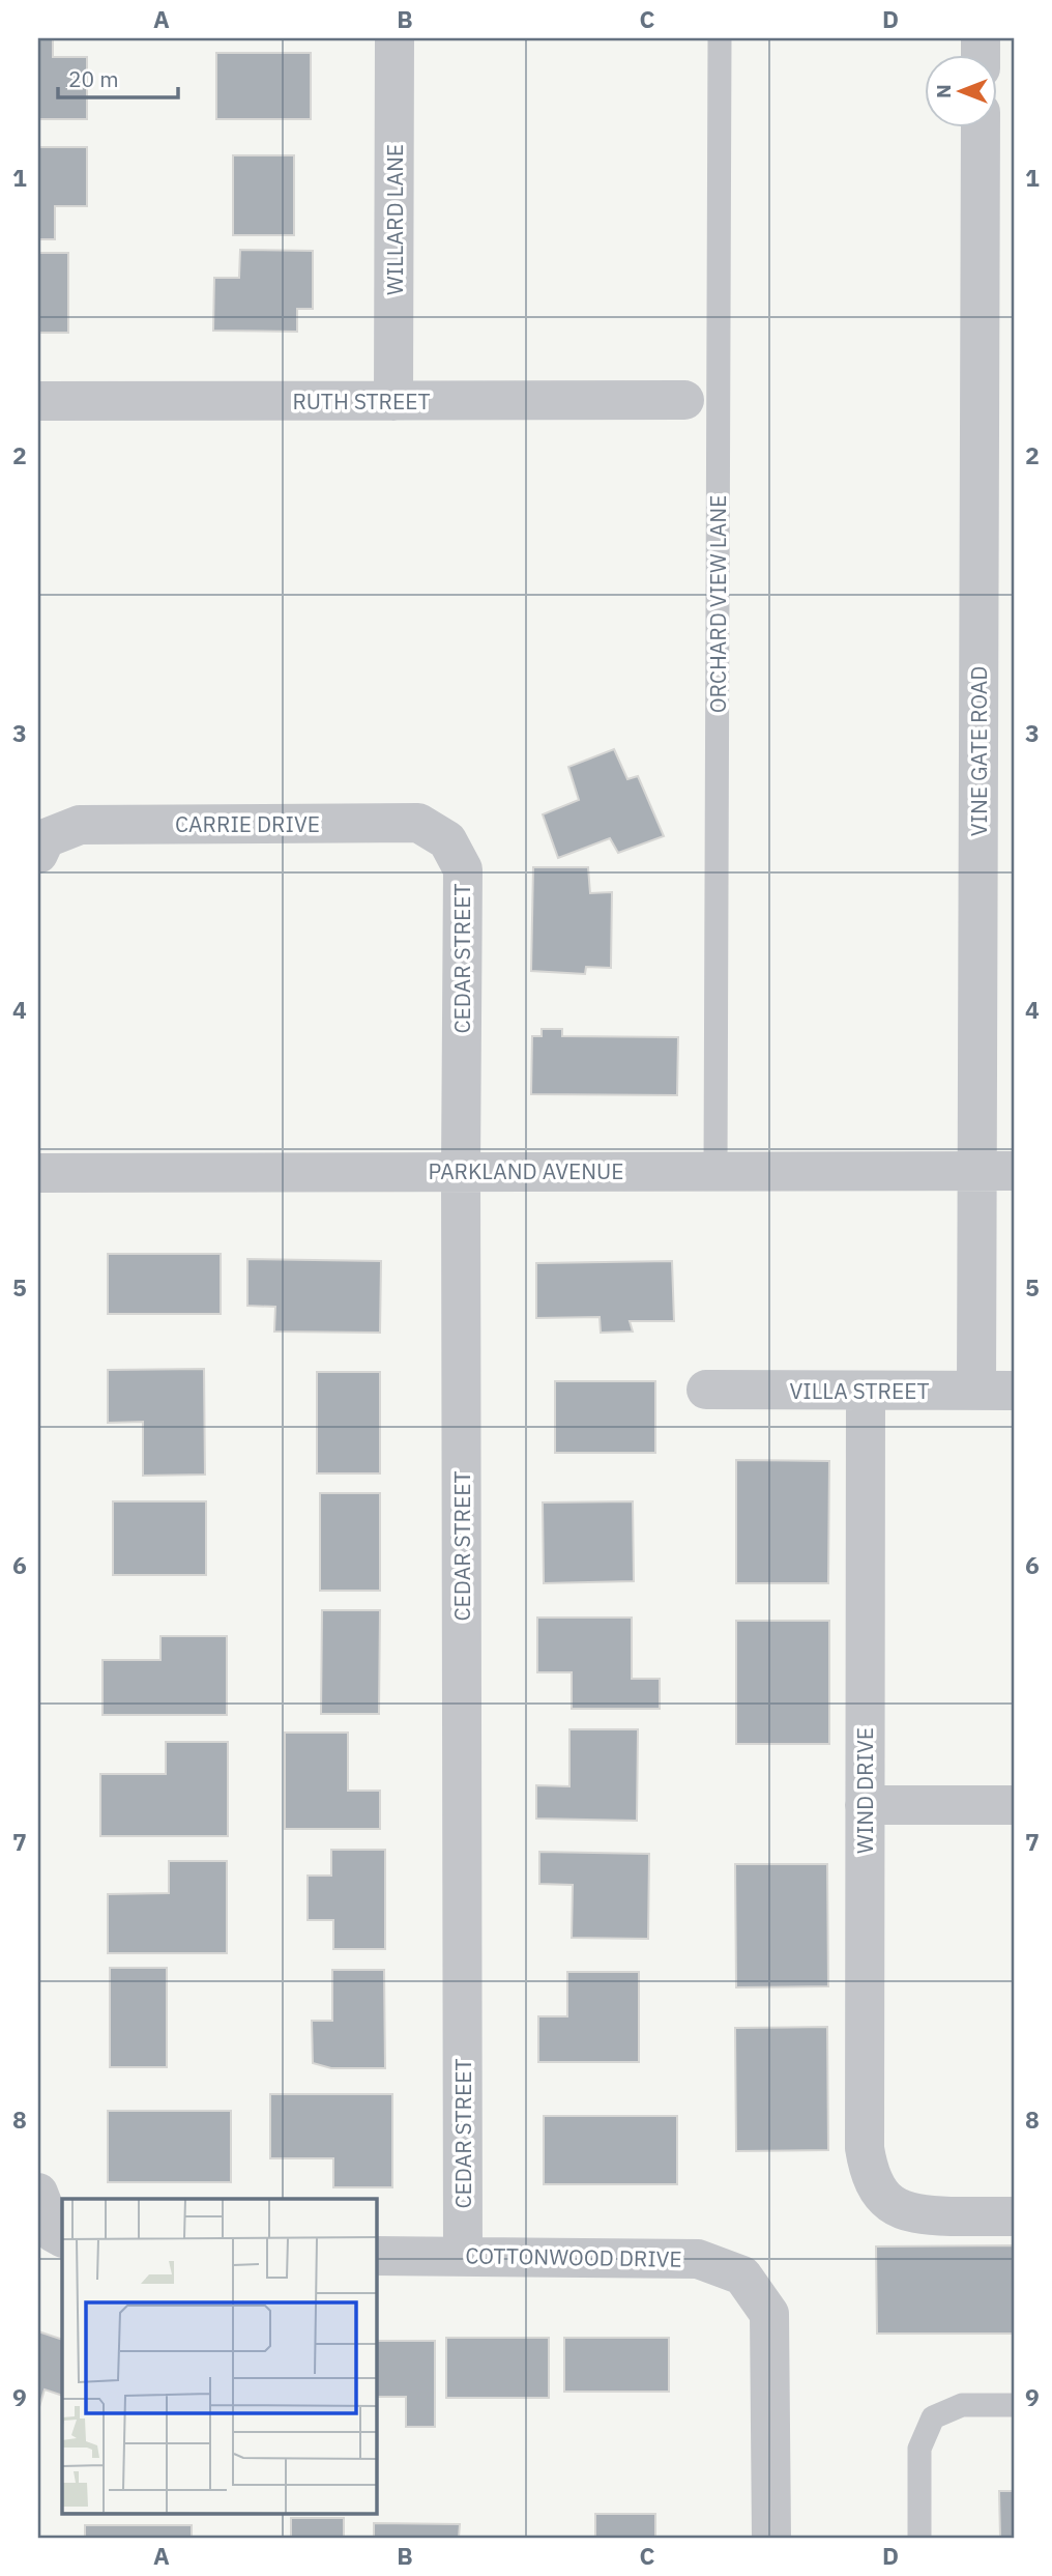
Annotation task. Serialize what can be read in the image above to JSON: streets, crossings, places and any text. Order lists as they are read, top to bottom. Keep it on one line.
{"streets":{"street":["WILLARD LANE","RUTH STREET","VINE GATE ROAD","CARRIE DRIVE","CEDAR STREET","PARKLAND AVENUE","VILLA STREET","WIND DRIVE","COTTONWOOD DRIVE"],"lane":["ORCHARD VIEW LANE"]},"crossings":[["WILLARD LANE","RUTH STREET"],["ORCHARD VIEW LANE","PARKLAND AVENUE"],["VINE GATE ROAD","PARKLAND AVENUE"],["VINE GATE ROAD","VILLA STREET"],["CARRIE DRIVE","CEDAR STREET"],["CEDAR STREET","PARKLAND AVENUE"],["CEDAR STREET","COTTONWOOD DRIVE"],["VILLA STREET","WIND DRIVE"]],"scale_bar":"20 m","north":"left","grid":{"columns":["A","B","C","D"],"rows":["1","2","3","4","5","6","7","8","9"]}}
